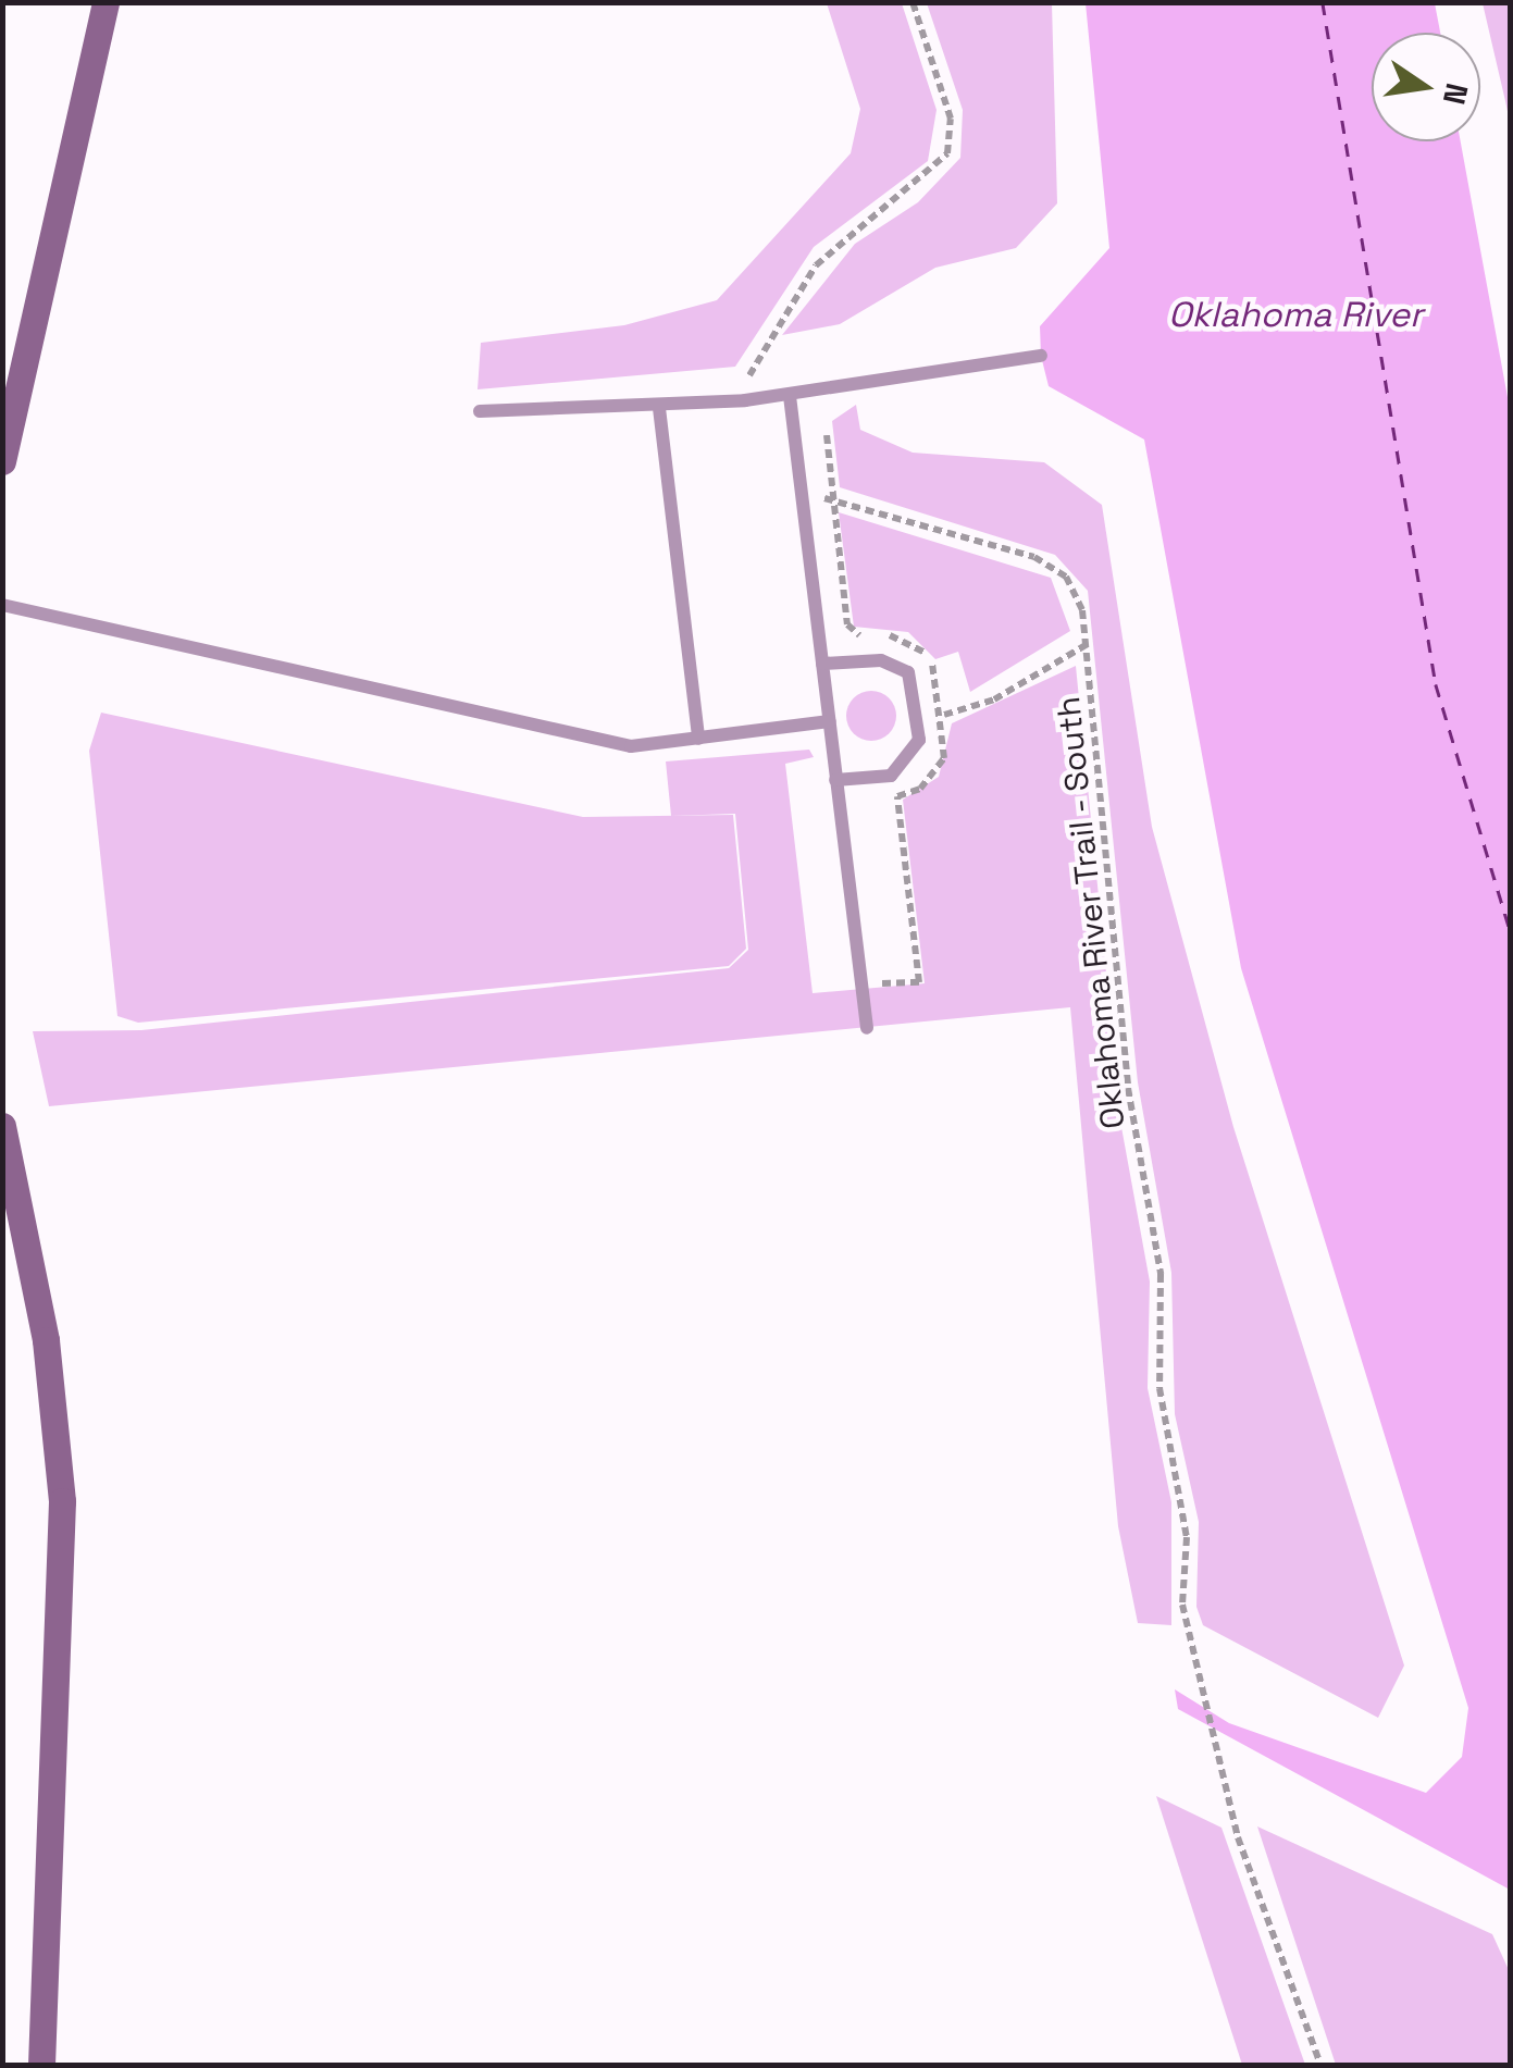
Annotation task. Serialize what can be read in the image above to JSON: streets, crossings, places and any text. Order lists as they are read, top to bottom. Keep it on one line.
{"streets":{"path":["Oklahoma River Trail - South"]},"water":["Oklahoma River"],"north":"right"}
